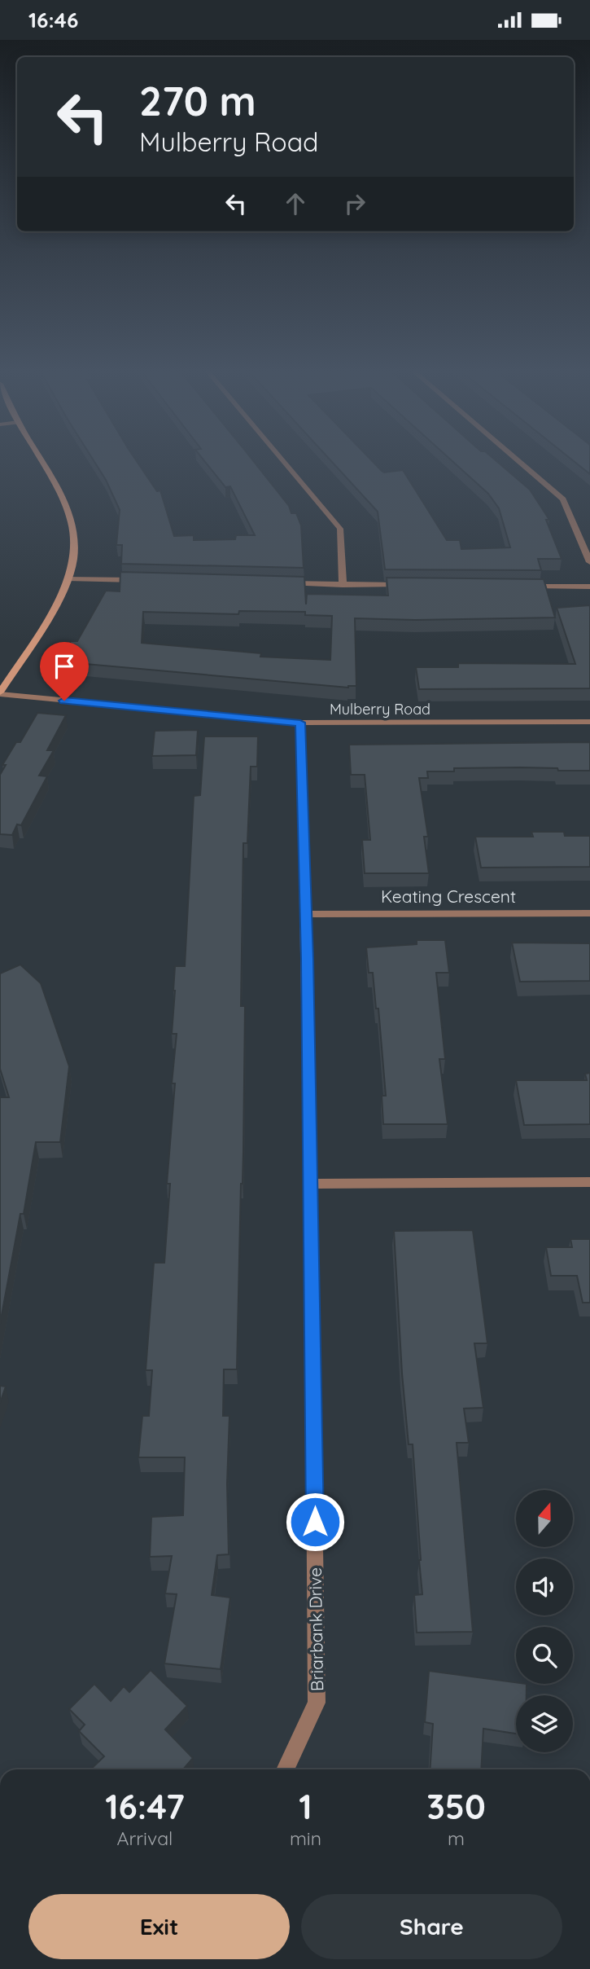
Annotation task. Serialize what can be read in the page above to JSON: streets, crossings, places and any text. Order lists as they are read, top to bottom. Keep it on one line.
{"streets":{"street":["Mulberry Road","Keating Crescent","Briarbank Drive"]},"crossings":[["Mulberry Road","Briarbank Drive"],["Keating Crescent","Briarbank Drive"]],"north":"top","page":{"status":"16:46","turn":["270 m","Mulberry Road"],"eta":["16:47","Arrival","1","min","350","m"],"buttons":["Exit","Share"]}}
